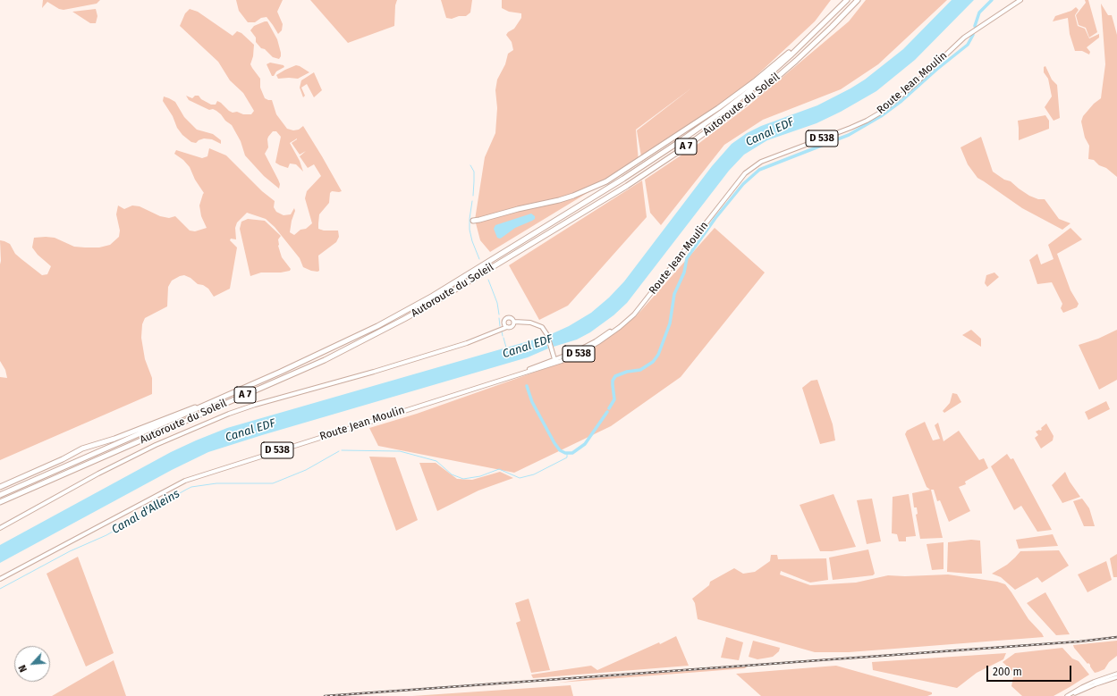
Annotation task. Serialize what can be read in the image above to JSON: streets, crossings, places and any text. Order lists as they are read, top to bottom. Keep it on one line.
{"streets":{"highway":["Autoroute du Soleil","A 7"],"main road":["Route Jean Moulin","D 538"]},"crossings":[["Route Jean Moulin","D 538"]],"water":["Canal EDF","Canal d'Alleins"],"scale_bar":"200 m","north":"bottom left"}
